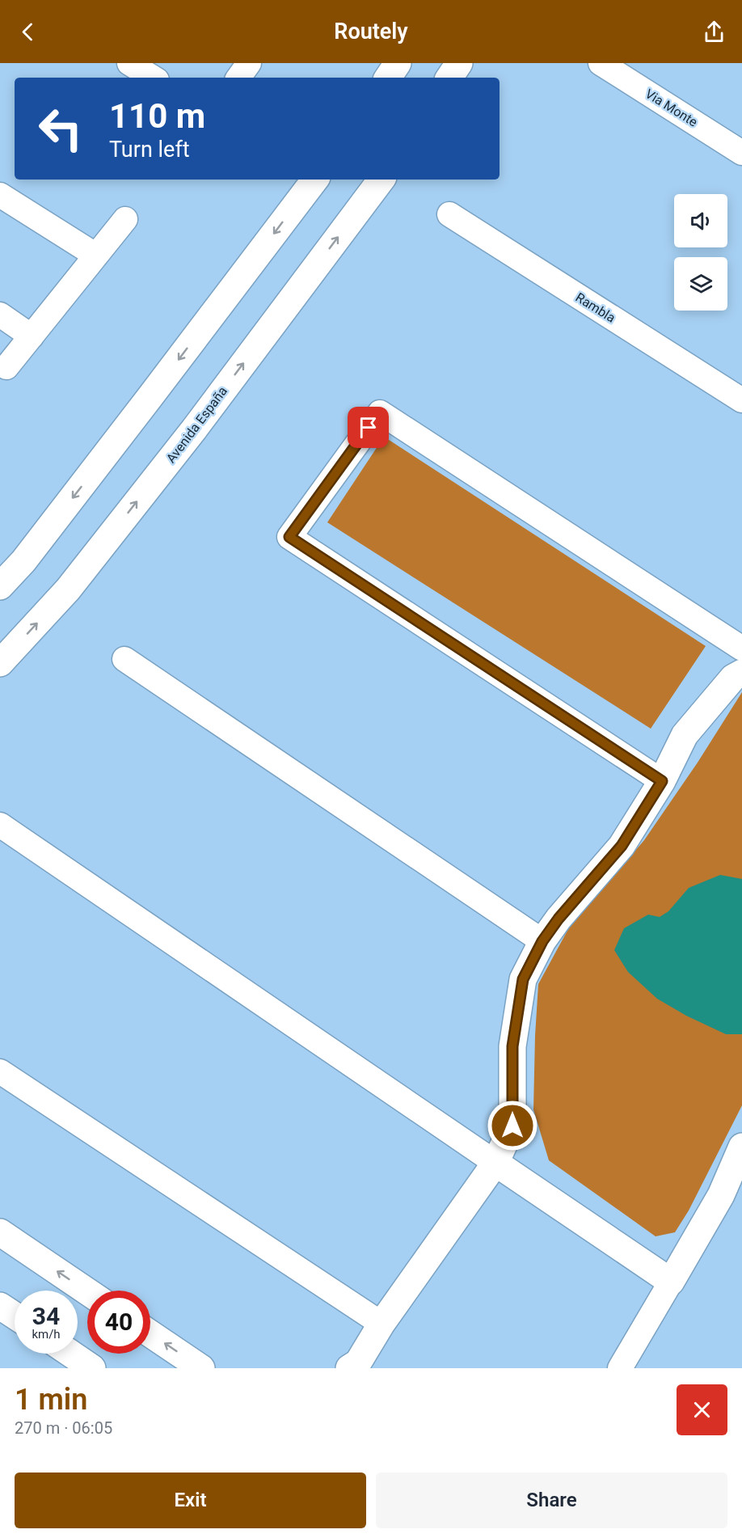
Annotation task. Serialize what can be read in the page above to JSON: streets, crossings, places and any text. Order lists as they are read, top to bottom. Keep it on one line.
{"streets":{"main road":["Avenida España"],"street":["Via Monte","Rambla"]},"page":{"header":"Routely","turn":["110 m","Turn left"],"speed":"34 km/h","limit":"40","heading":["1 min","270 m · 06:05"],"buttons":["Exit","Share"]}}
